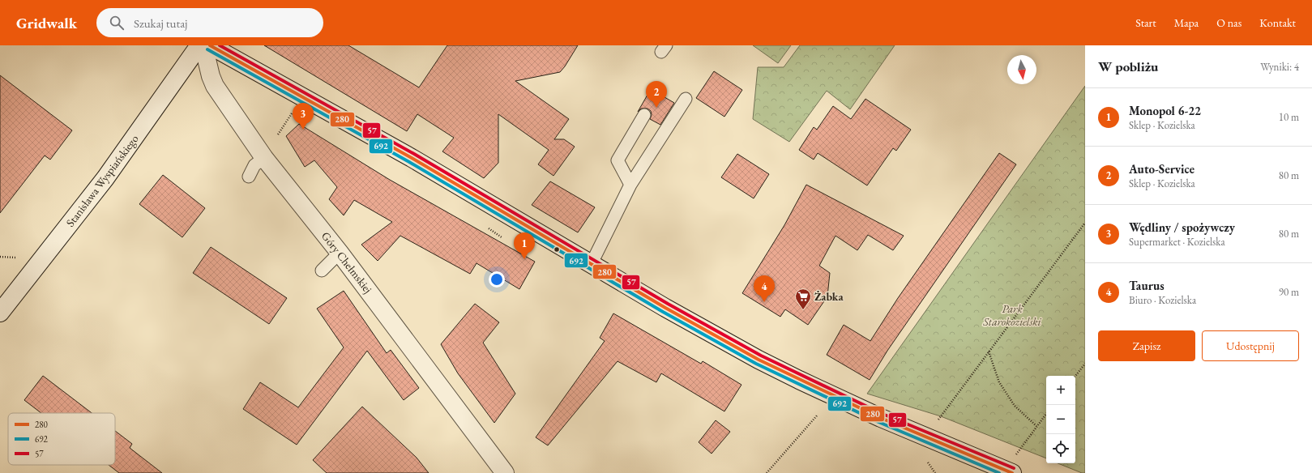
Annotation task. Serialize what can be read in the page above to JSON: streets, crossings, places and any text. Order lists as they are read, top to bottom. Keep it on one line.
{"streets":{"street":["Stanisława Wyspiańskiego","Góry Chełmskiej"]},"parks":["Park Starokozielski"],"places":{"supermarket":["Żabka"]},"lines":["transit line 280","transit line 57","transit line 692"],"legend":["280","692","57"],"north":"bottom","page":{"header":"Gridwalk","search":"Szukaj tutaj","nav":["Start","Mapa","O nas","Kontakt"],"heading":["W pobliżu","Wyniki: 4"],"pins":["2","3","1","4"],"list":[{"mark":"1","name":"Monopol 6-22","note":"Sklep · Kozielska","value":"10 m"},{"mark":"2","name":"Auto-Service","note":"Sklep · Kozielska","value":"80 m"},{"mark":"3","name":"Wędliny / spożywczy","note":"Supermarket · Kozielska","value":"80 m"},{"mark":"4","name":"Taurus","note":"Biuro · Kozielska","value":"90 m"}],"buttons":["Zapisz","Udostępnij"],"map_buttons":["+","−"]}}
